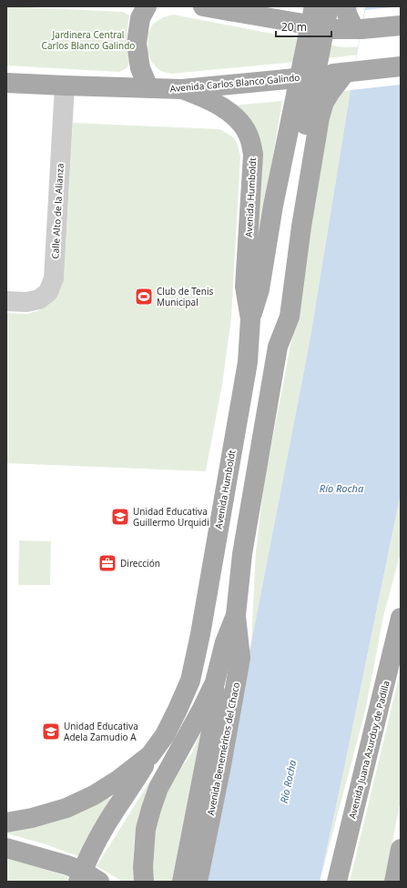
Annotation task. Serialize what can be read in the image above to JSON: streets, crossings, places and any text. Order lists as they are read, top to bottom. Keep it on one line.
{"streets":{"main road":["Avenida Carlos Blanco Galindo","Avenida Humboldt","Avenida Beneméritos del Chaco","Avenida Juana Azurduy de Padilla"],"street":["Calle Alto de la Alianza"]},"crossings":[["Avenida Carlos Blanco Galindo","Avenida Humboldt"],["Avenida Carlos Blanco Galindo","Calle Alto de la Alianza"],["Avenida Humboldt","Avenida Beneméritos del Chaco"]],"water":["Río Rocha"],"parks":["Jardinera Central Carlos Blanco Galindo"],"places":{"sports":["Club de Tenis Municipal"],"school or university":["Unidad Educativa Guillermo Urquidi","Unidad Educativa Adela Zamudio A"],"office":["Dirección"]},"scale_bar":"20 m"}
